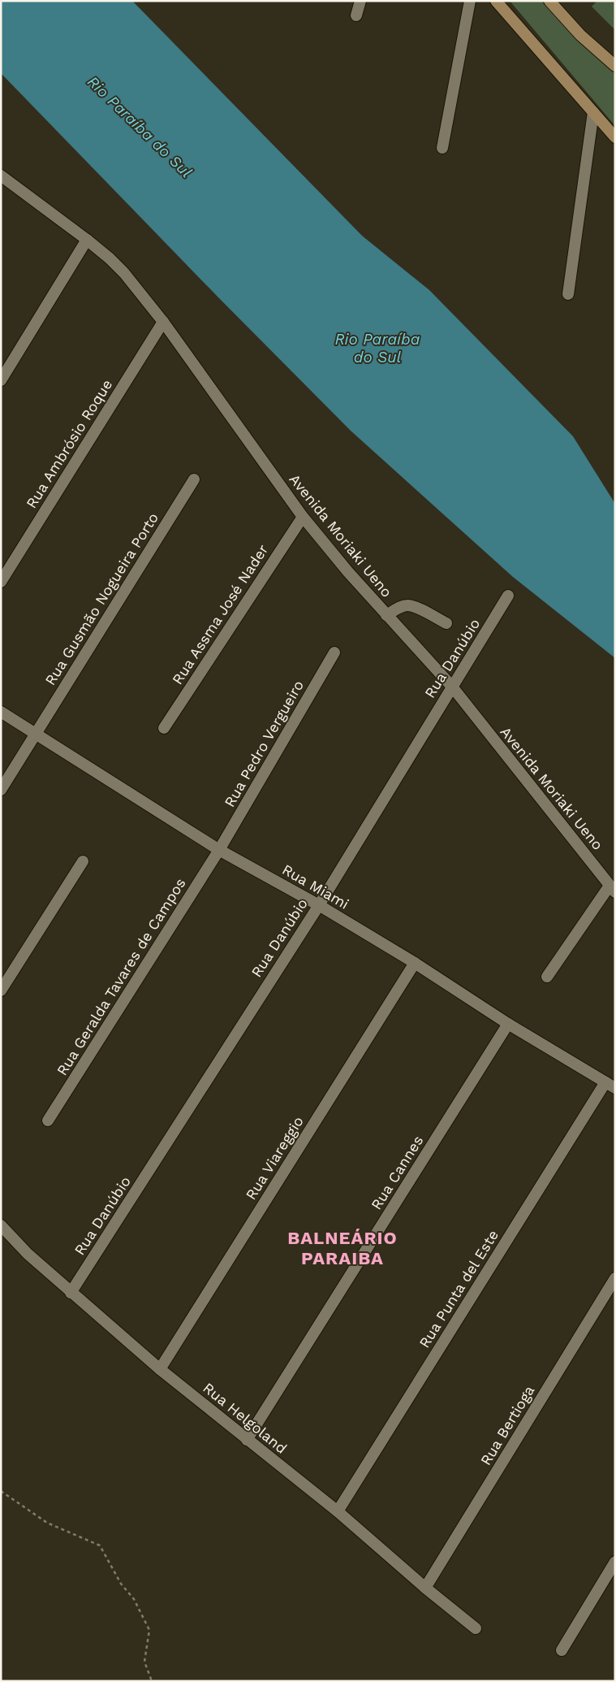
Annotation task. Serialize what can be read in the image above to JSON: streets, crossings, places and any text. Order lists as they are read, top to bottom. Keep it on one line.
{"streets":{"street":["Rua Ambrósio Roque","Avenida Moriaki Ueno","Rua Gusmão Nogueira Porto","Rua Assma José Nader","Rua Danúbio","Rua Pedro Vergueiro","Rua Miami","Rua Geralda Tavares de Campos","Rua Viareggio","Rua Cannes","Rua Punta del Este","Rua Helgoland","Rua Bertioga"]},"crossings":[["Rua Ambrósio Roque","Avenida Moriaki Ueno"],["Avenida Moriaki Ueno","Rua Assma José Nader"],["Avenida Moriaki Ueno","Rua Danúbio"],["Rua Gusmão Nogueira Porto","Rua Miami"],["Rua Danúbio","Rua Miami"],["Rua Danúbio","Rua Helgoland"],["Rua Pedro Vergueiro","Rua Miami"],["Rua Pedro Vergueiro","Rua Geralda Tavares de Campos"],["Rua Miami","Rua Geralda Tavares de Campos"],["Rua Miami","Rua Viareggio"],["Rua Miami","Rua Cannes"],["Rua Miami","Rua Punta del Este"],["Rua Viareggio","Rua Helgoland"],["Rua Cannes","Rua Helgoland"],["Rua Punta del Este","Rua Helgoland"],["Rua Helgoland","Rua Bertioga"]],"districts":["BALNEÁRIO PARAIBA"],"water":["Rio Paraíba do Sul"]}
